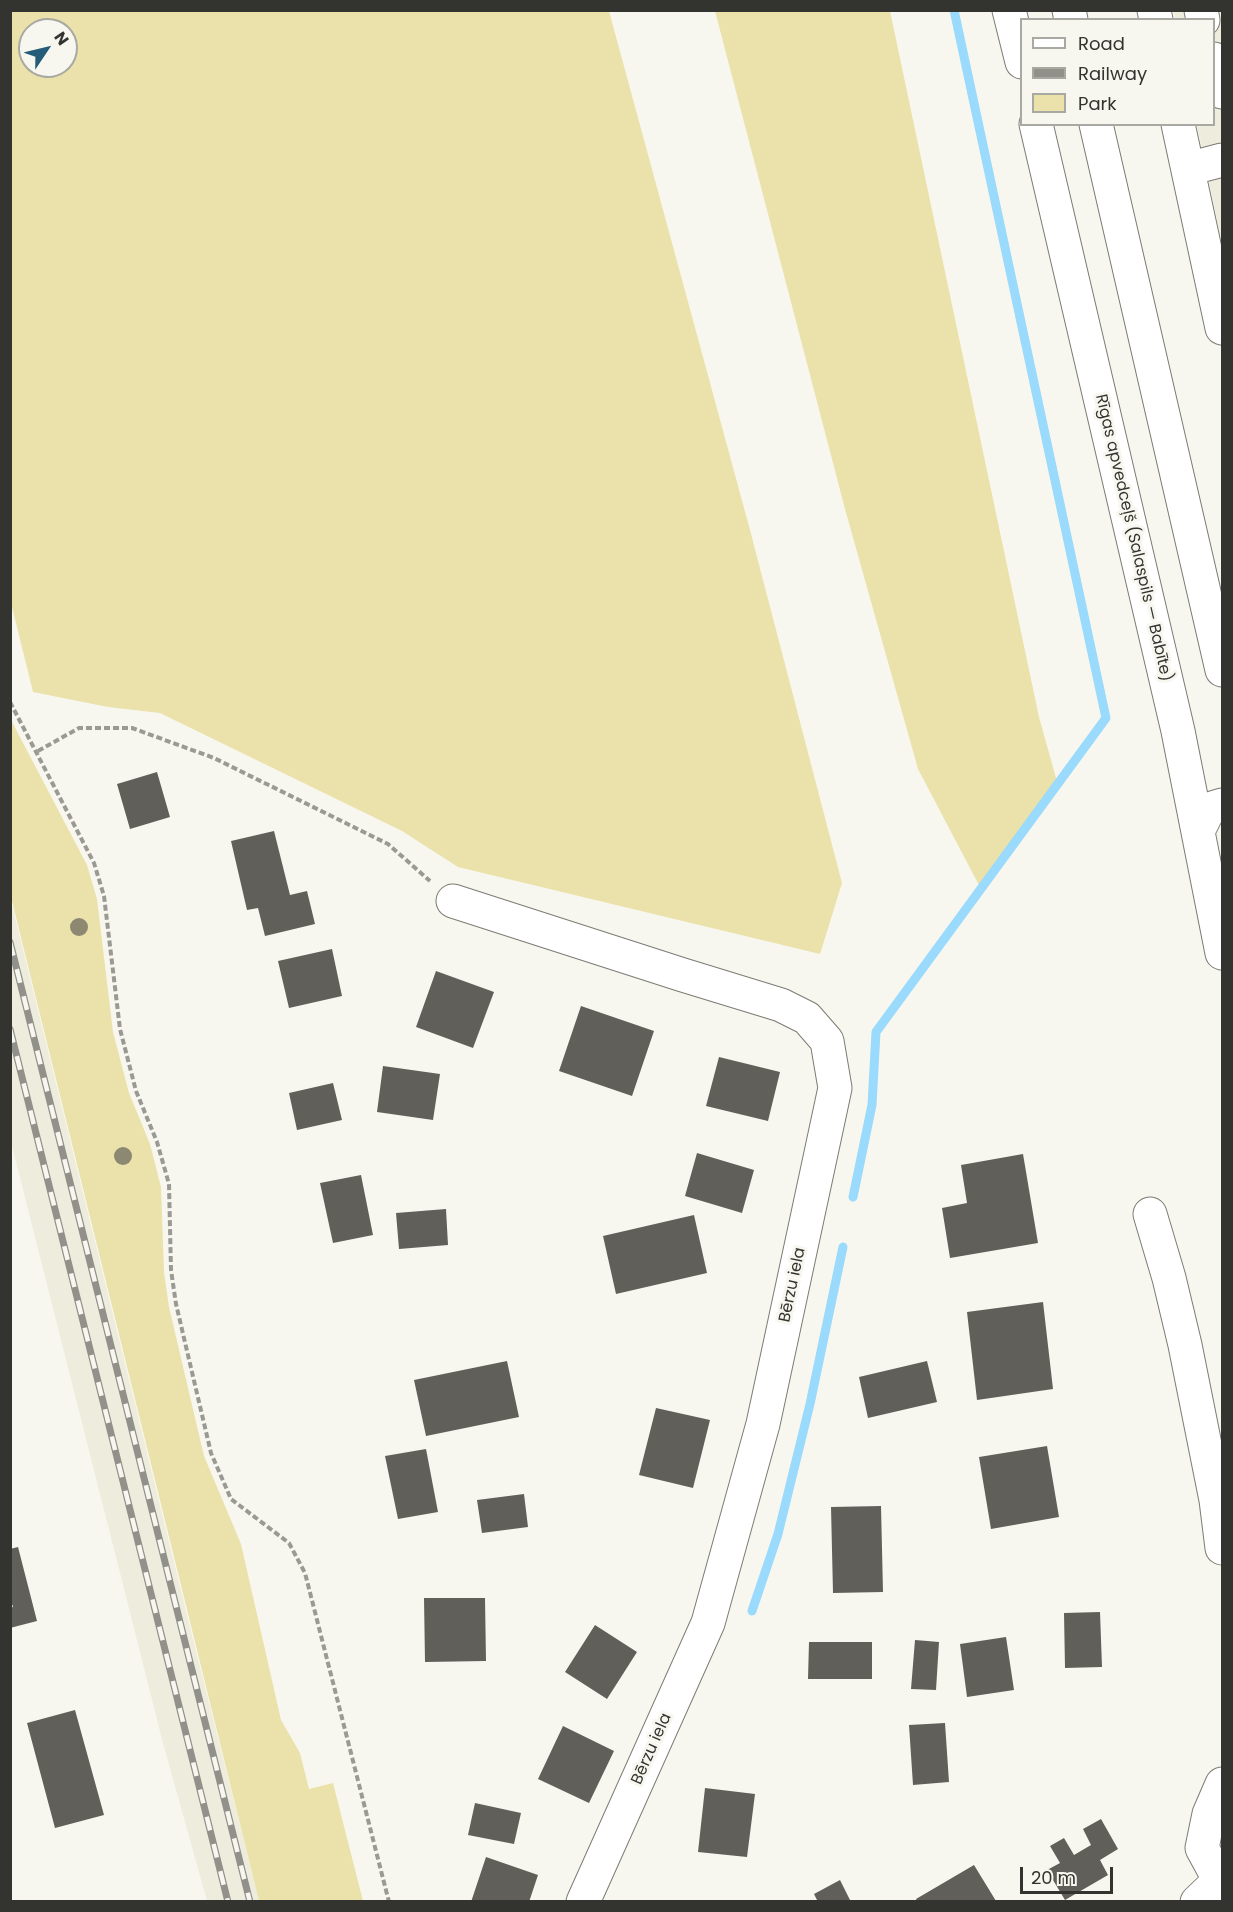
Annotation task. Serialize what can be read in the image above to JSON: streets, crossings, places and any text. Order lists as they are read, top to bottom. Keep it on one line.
{"streets":{"main road":["Rīgas apvedceļš (Salaspils — Babīte)","Bērzu iela"]},"legend":["Road","Railway","Park"],"scale_bar":"20 m","north":"top right"}
